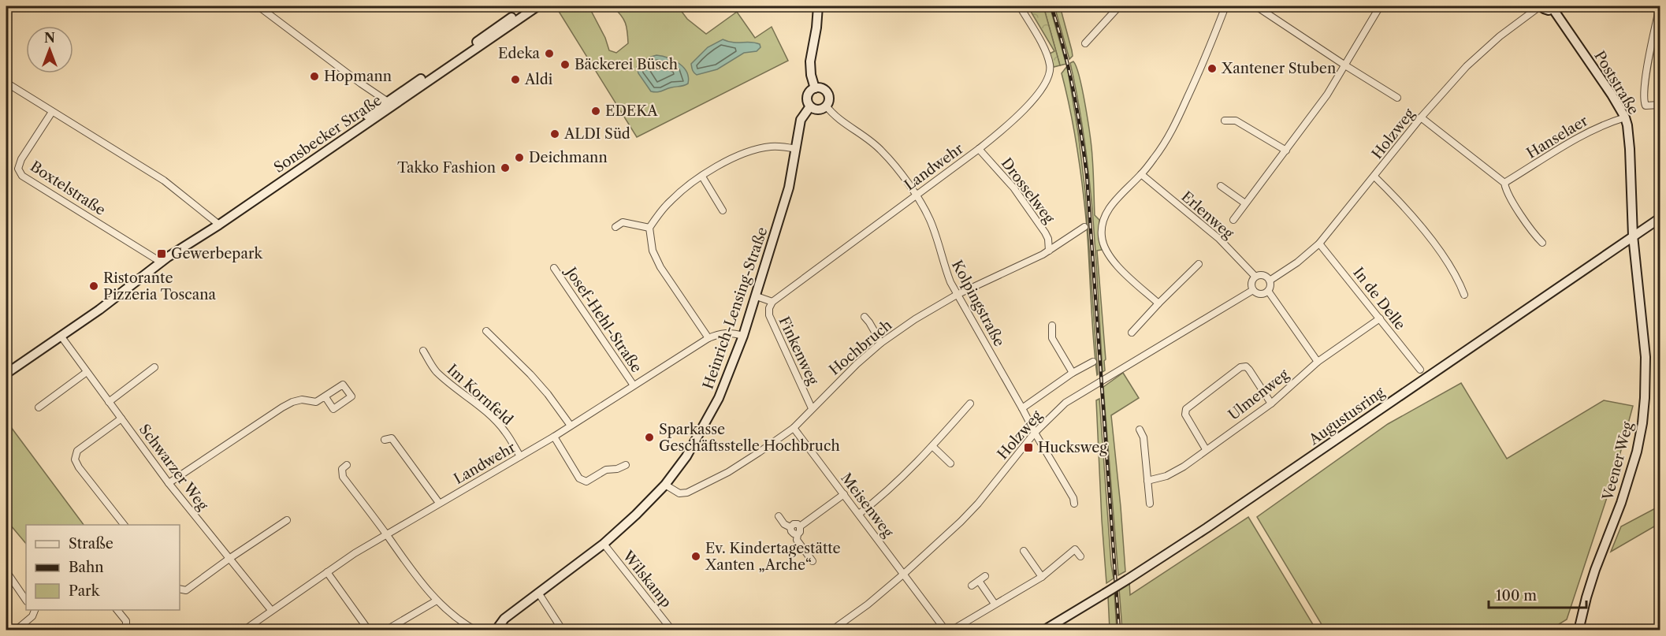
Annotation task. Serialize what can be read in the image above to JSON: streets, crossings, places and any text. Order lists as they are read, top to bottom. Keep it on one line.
{"streets":{"street":["Poststraße","Sonsbecker Straße","Holzweg","Hanselaer","Landwehr","Boxtelstraße","Drosselweg","Erlenweg","In de Delle","Kolpingstraße","Heinrich-Lensing-Straße","Josef-Hehl-Straße","Hochbruch","Finkenweg","Im Kornfeld","Ulmenweg","Augustusring","Veener Weg","Schwarzer Weg","Meisenweg","Wilskamp"]},"crossings":[["Poststraße","Holzweg"],["Poststraße","Hanselaer"],["Poststraße","Augustusring"],["Poststraße","Veener Weg"],["Sonsbecker Straße","Boxtelstraße"],["Sonsbecker Straße","Schwarzer Weg"],["Holzweg","Erlenweg"],["Holzweg","In de Delle"],["Holzweg","Kolpingstraße"],["Holzweg","Meisenweg"],["Landwehr","Drosselweg"],["Landwehr","Kolpingstraße"],["Landwehr","Heinrich-Lensing-Straße"],["Landwehr","Josef-Hehl-Straße"],["Landwehr","Finkenweg"],["Landwehr","Im Kornfeld"],["Landwehr","Schwarzer Weg"],["Drosselweg","Hochbruch"],["In de Delle","Ulmenweg"],["Kolpingstraße","Heinrich-Lensing-Straße"],["Kolpingstraße","Hochbruch"],["Heinrich-Lensing-Straße","Hochbruch"],["Heinrich-Lensing-Straße","Wilskamp"],["Hochbruch","Finkenweg"],["Hochbruch","Meisenweg"],["Augustusring","Veener Weg"]],"places":{"other":["Edeka","Bäckerei Büsch","Xantener Stuben","Hopmann","Aldi","EDEKA","ALDI Süd","Deichmann","Takko Fashion","Ristorante Pizzeria Toscana","Sparkasse Geschäftsstelle Hochbruch","Ev. Kindertagestätte Xanten „Arche“"],"transit":["Gewerbepark","Hucksweg"]},"legend":["Straße","Bahn","Park"],"scale_bar":"100 m","north":"top"}
